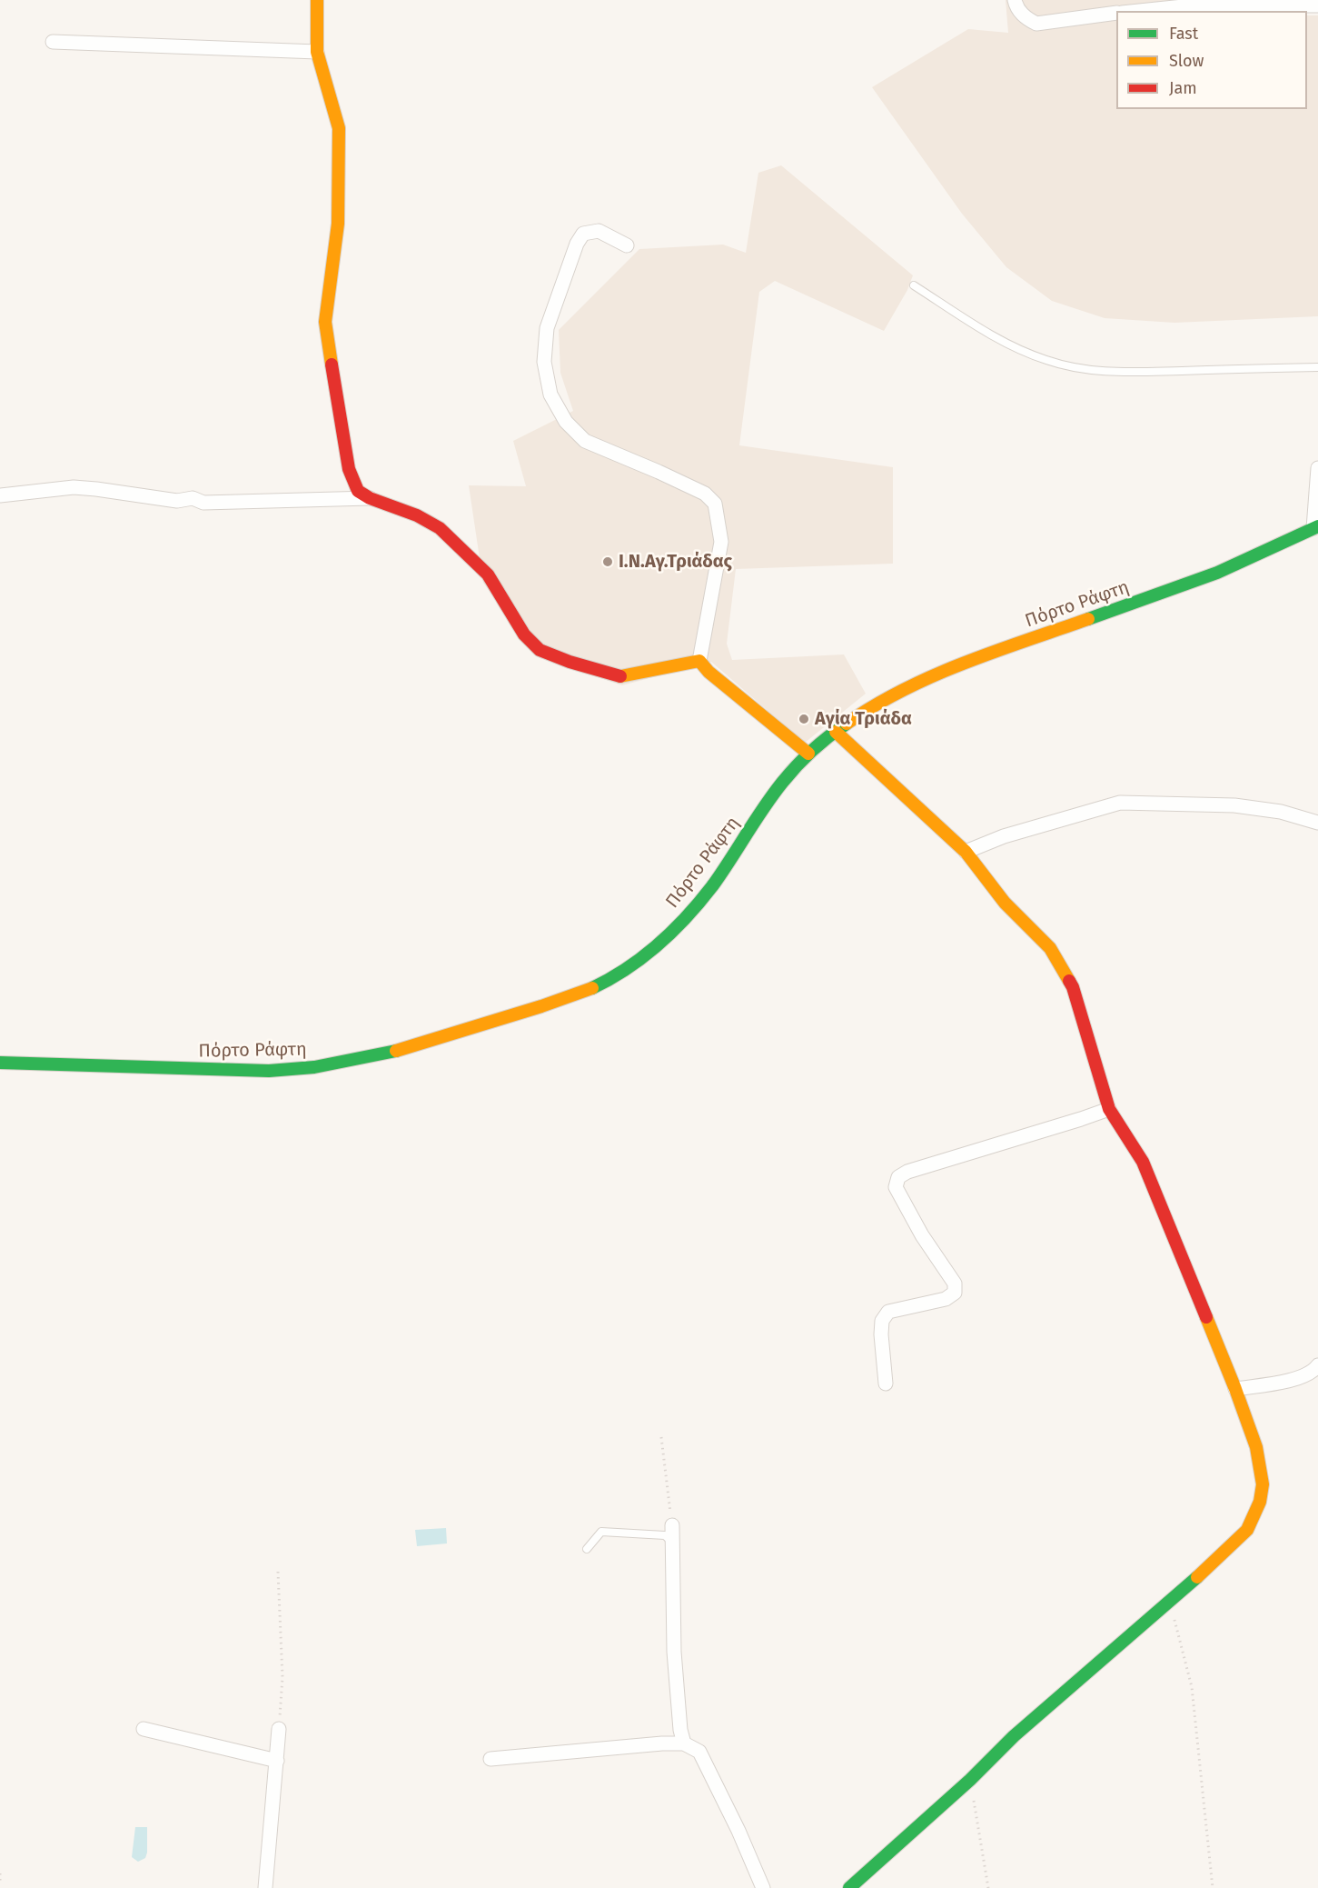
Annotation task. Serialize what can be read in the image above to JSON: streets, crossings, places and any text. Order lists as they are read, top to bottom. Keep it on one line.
{"streets":{"street":["Πόρτο Ράφτη"]},"places":["Ι.Ν.Αγ.Τριάδας","Αγία Τριάδα"],"legend":["Fast","Slow","Jam"]}
